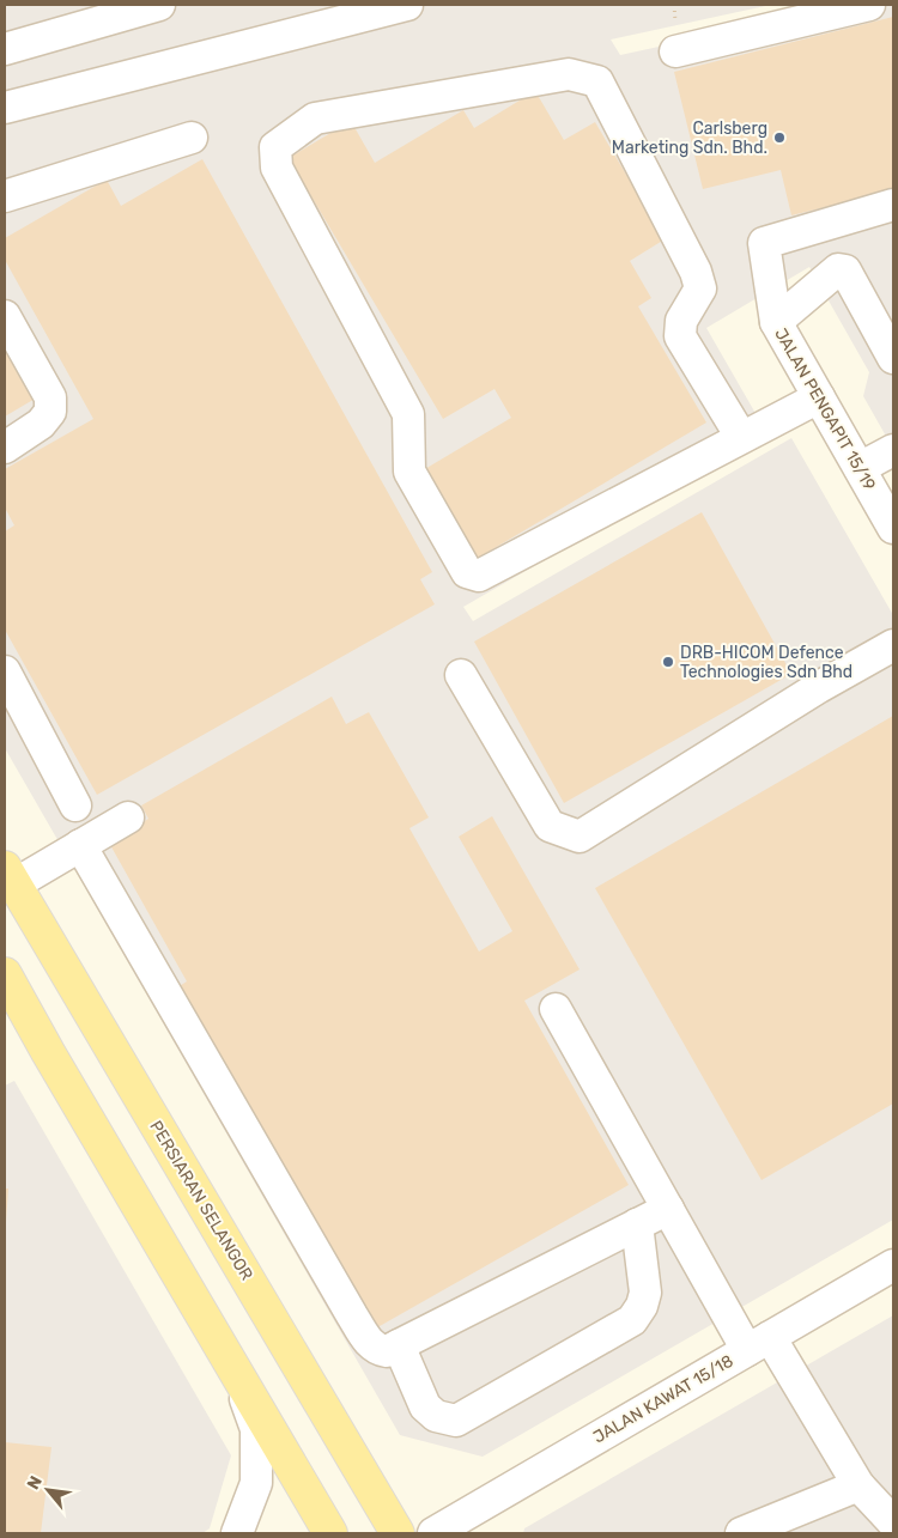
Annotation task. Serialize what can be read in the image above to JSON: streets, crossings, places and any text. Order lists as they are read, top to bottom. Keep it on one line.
{"streets":{"main road":["PERSIARAN SELANGOR"],"street":["JALAN PENGAPIT 15/19","JALAN KAWAT 15/18"]},"places":["Carlsberg Marketing Sdn. Bhd.","DRB-HICOM Defence Technologies Sdn Bhd"],"north":"top left"}
